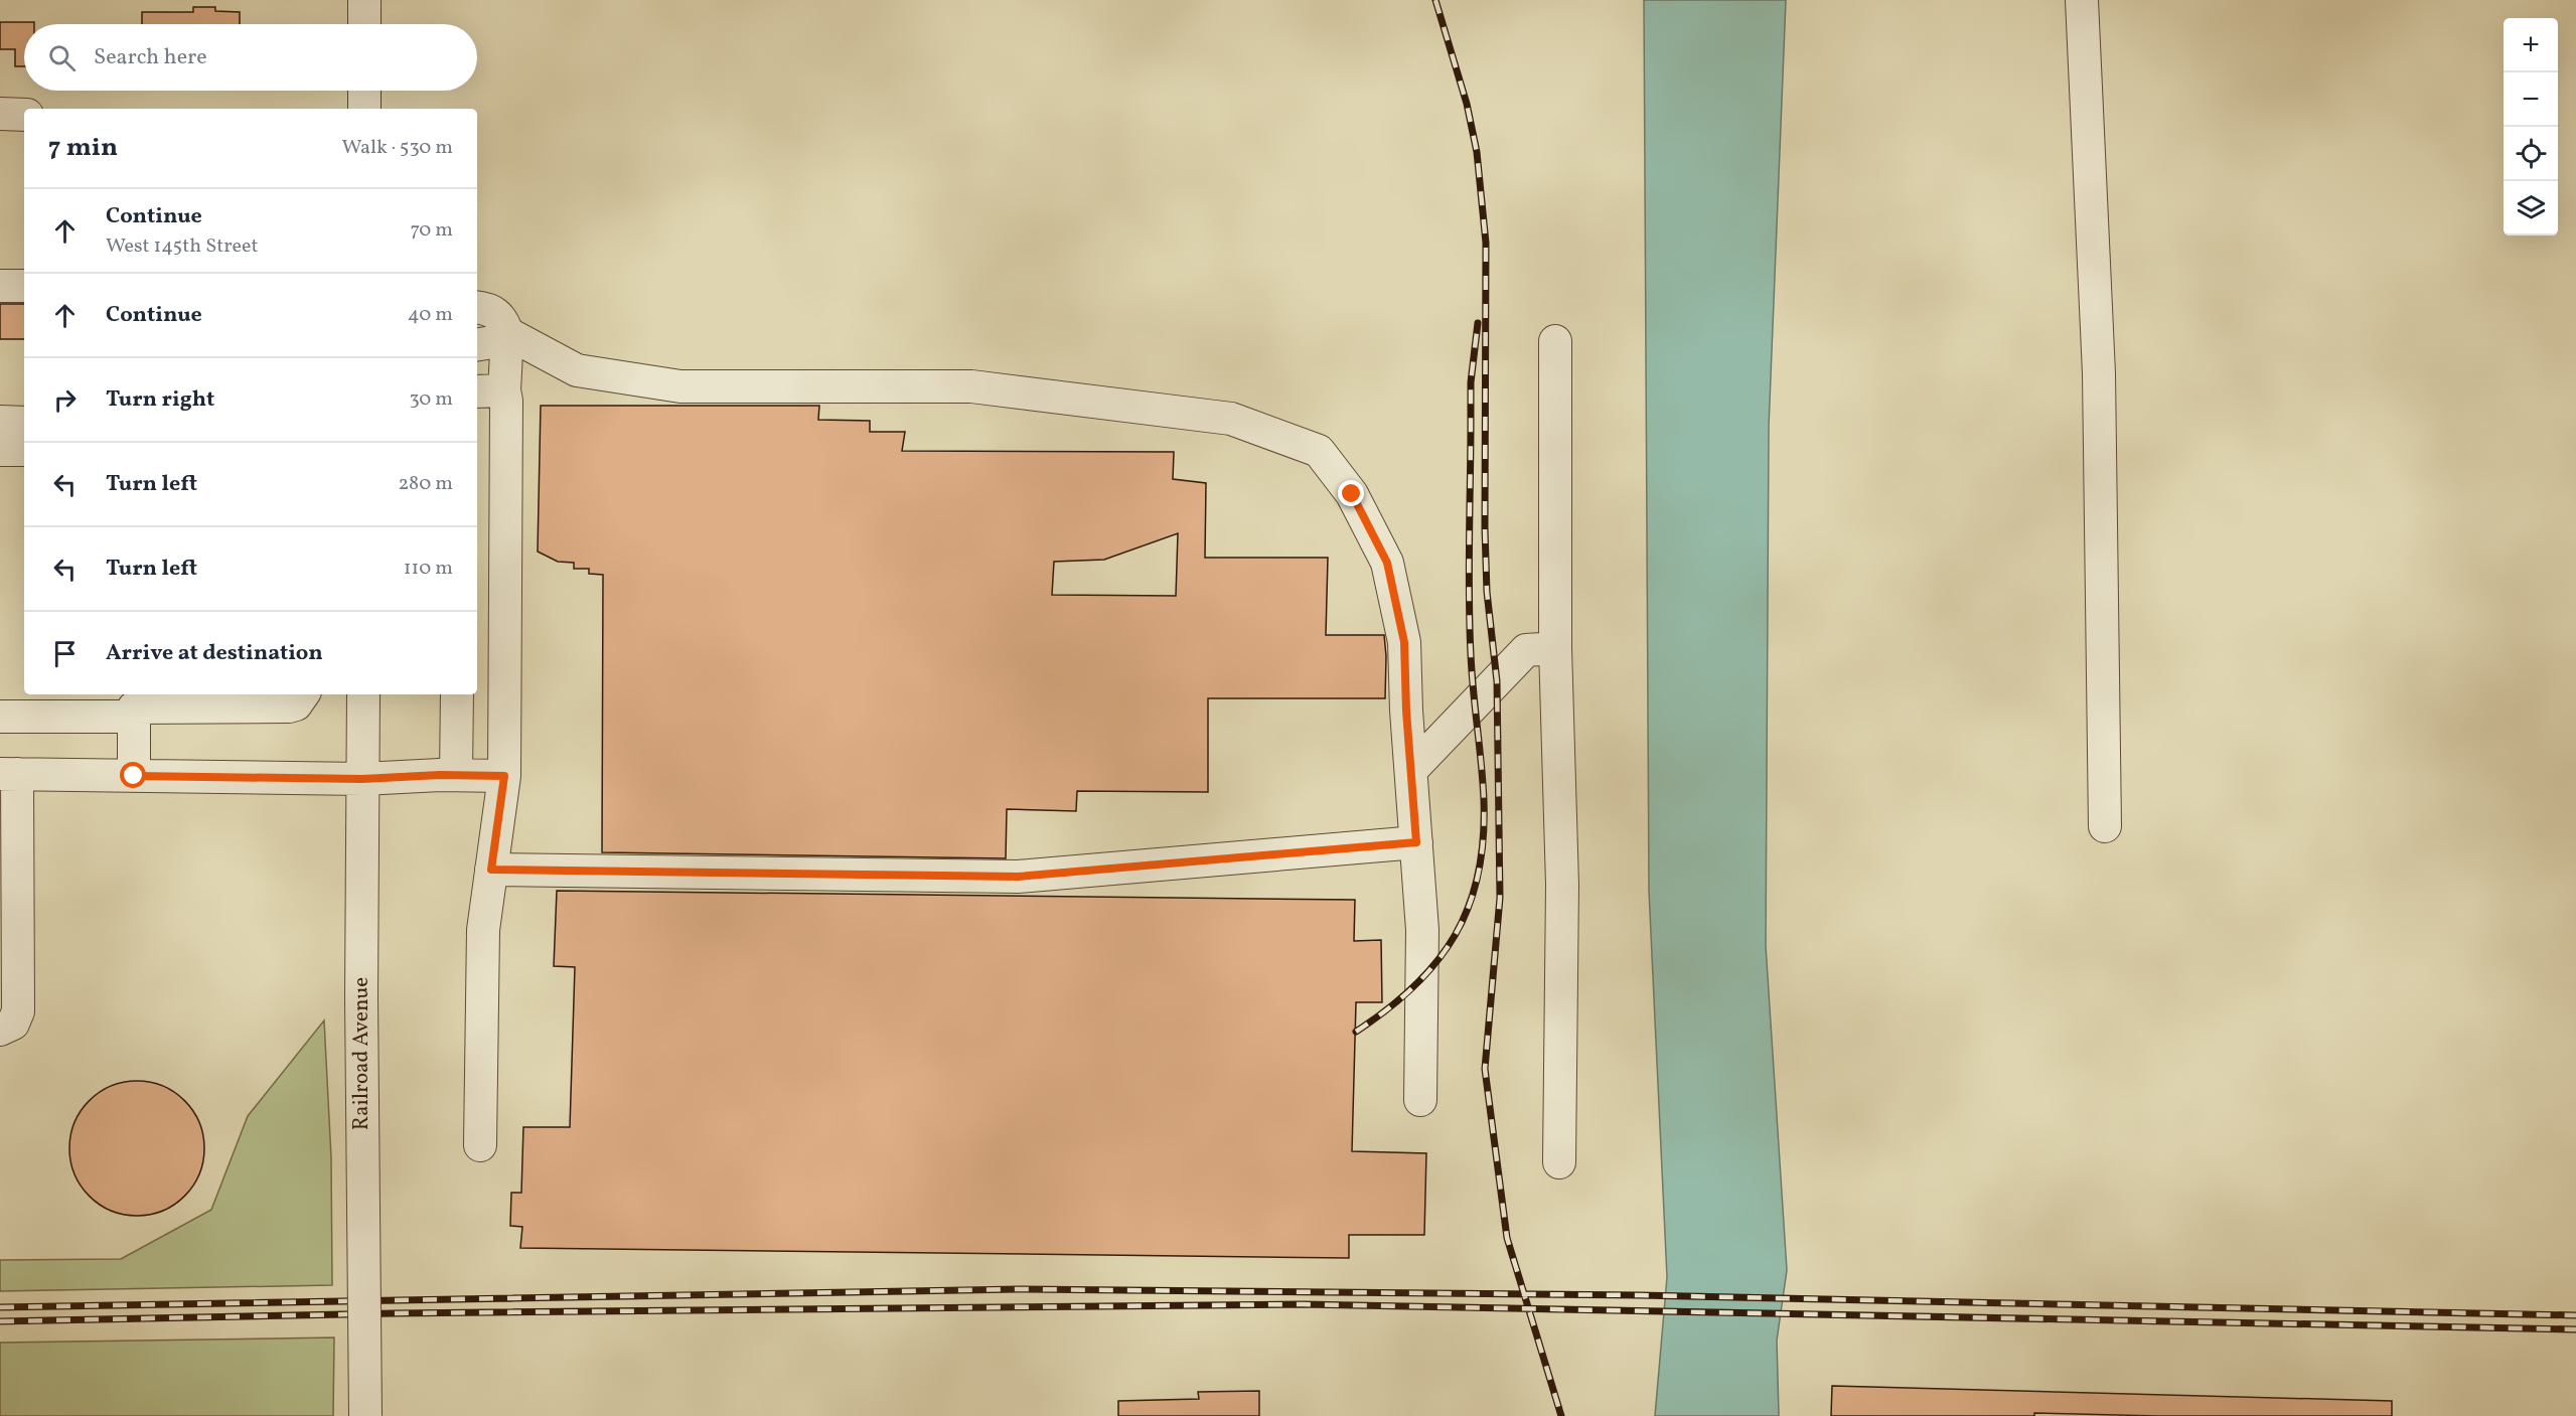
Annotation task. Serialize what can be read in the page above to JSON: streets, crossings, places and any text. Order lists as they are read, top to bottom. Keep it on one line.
{"streets":{"street":["Railroad Avenue"]},"page":{"map_buttons":["+","−"],"search":"Search here","heading":["7 min","Walk · 530 m"],"list":[["Continue","West 145th Street","70 m"],["Continue","40 m"],["Turn right","30 m"],["Turn left","280 m"],["Turn left","110 m"],"Arrive at destination"]}}
